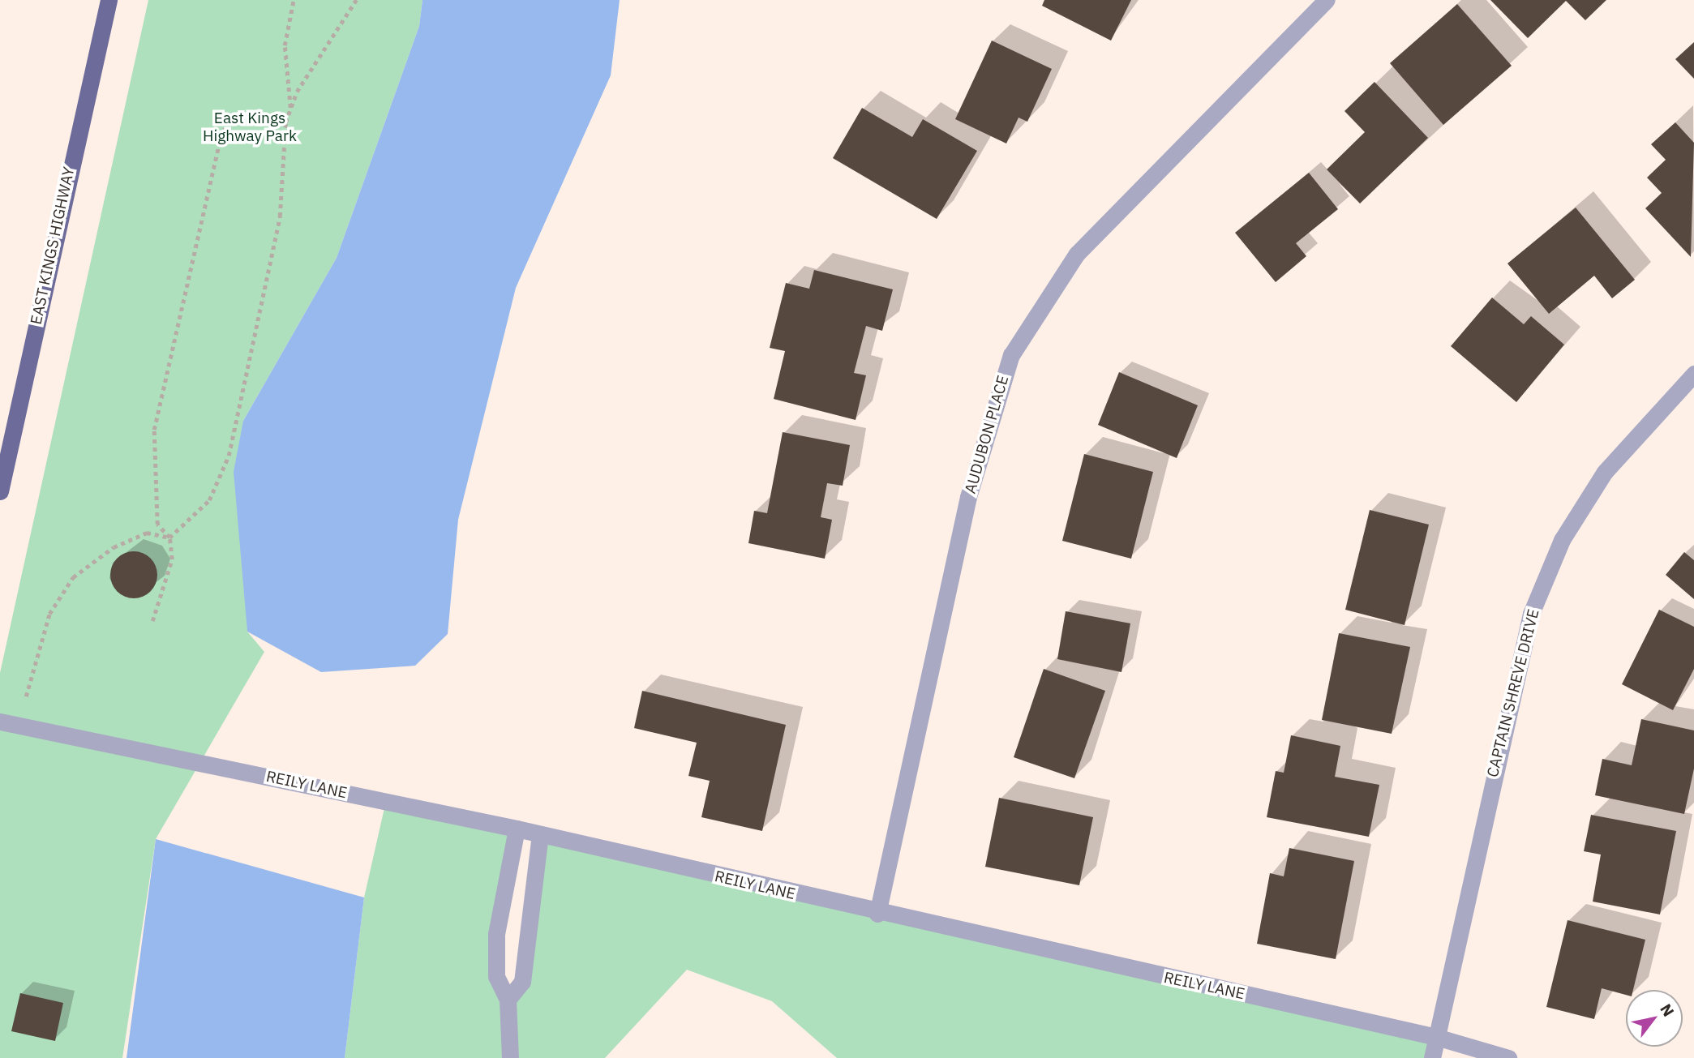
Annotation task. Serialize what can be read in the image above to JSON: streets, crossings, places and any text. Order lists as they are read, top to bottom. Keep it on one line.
{"streets":{"main road":["EAST KINGS HIGHWAY"],"street":["AUDUBON PLACE","CAPTAIN SHREVE DRIVE","REILY LANE"]},"crossings":[["AUDUBON PLACE","REILY LANE"],["CAPTAIN SHREVE DRIVE","REILY LANE"]],"parks":["East Kings Highway Park"],"north":"top right"}
